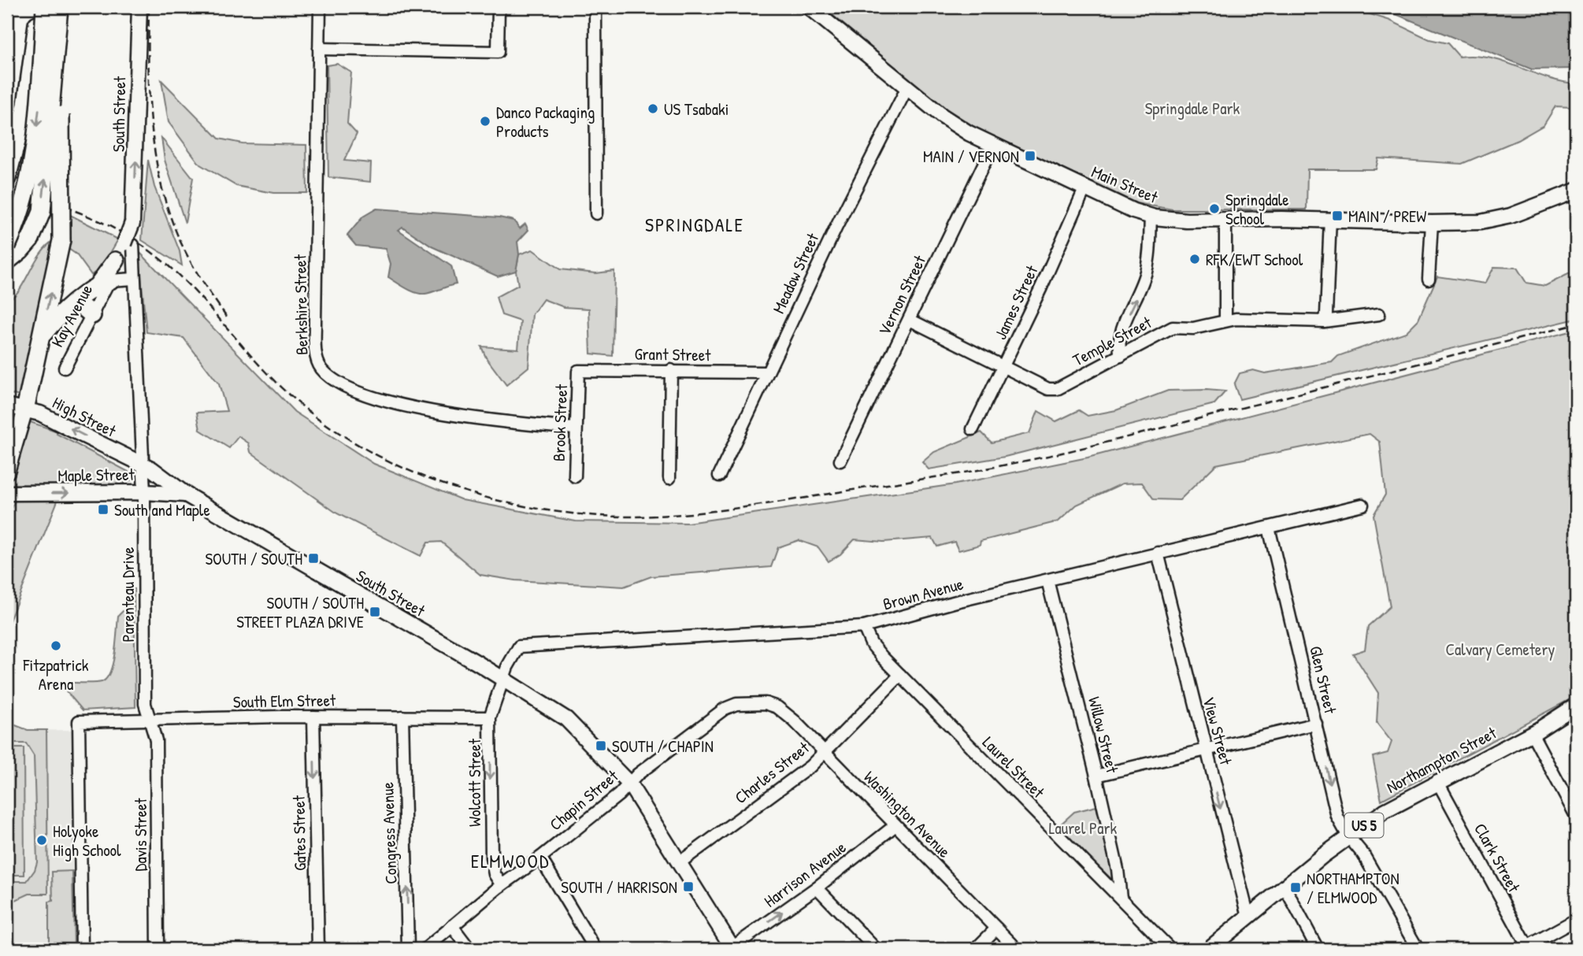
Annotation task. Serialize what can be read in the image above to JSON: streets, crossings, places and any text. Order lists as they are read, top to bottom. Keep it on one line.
{"streets":{"main road":["South Street","Main Street","High Street","Maple Street","Northampton Street","US 5"],"street":["Meadow Street","Vernon Street","James Street","Berkshire Street","Kay Avenue","Temple Street","Grant Street","Brook Street","Brown Avenue","Parenteau Drive","Glen Street","South Elm Street","View Street","Willow Street","Laurel Street","Charles Street","Wolcott Street","Chapin Street","Washington Avenue","Gates Street","Congress Avenue","Davis Street","Clark Street","Harrison Avenue"]},"crossings":[["South Street","High Street"],["South Street","Maple Street"],["South Street","Brown Avenue"],["South Street","Parenteau Drive"],["South Street","Charles Street"],["South Street","Wolcott Street"],["South Street","Chapin Street"],["South Street","Harrison Avenue"],["Main Street","Meadow Street"],["Main Street","Vernon Street"],["Main Street","James Street"],["Meadow Street","Grant Street"],["Vernon Street","Temple Street"],["James Street","Temple Street"],["Berkshire Street","Brook Street"],["Grant Street","Brook Street"],["High Street","Parenteau Drive"],["Maple Street","Parenteau Drive"],["Brown Avenue","Glen Street"],["Brown Avenue","View Street"],["Brown Avenue","Willow Street"],["Brown Avenue","Laurel Street"],["Brown Avenue","Wolcott Street"],["Parenteau Drive","South Elm Street"],["Parenteau Drive","Davis Street"],["Glen Street","Northampton Street"],["South Elm Street","Wolcott Street"],["South Elm Street","Gates Street"],["South Elm Street","Congress Avenue"],["South Elm Street","Davis Street"],["View Street","Northampton Street"],["Willow Street","Laurel Street"],["Northampton Street","Clark Street"],["Laurel Street","Charles Street"],["Charles Street","Washington Avenue"],["Wolcott Street","Chapin Street"],["Chapin Street","Washington Avenue"],["Washington Avenue","Harrison Avenue"]],"one_way":["High Street","Maple Street","View Street","Wolcott Street","Gates Street","Congress Avenue","Harrison Avenue"],"districts":["SPRINGDALE","ELMWOOD"],"parks":["Springdale Park","Calvary Cemetery","Laurel Park"],"places":{"other":["US Tsabaki","Danco Packaging Products","Springdale School","RFK/EWT School","Fitzpatrick Arena","Holyoke High School"],"transit":["MAIN / VERNON","MAIN / PREW","South and Maple","SOUTH / SOUTH","SOUTH / SOUTH STREET PLAZA DRIVE","SOUTH / CHAPIN","SOUTH / HARRISON","NORTHAMPTON / ELMWOOD"]}}
